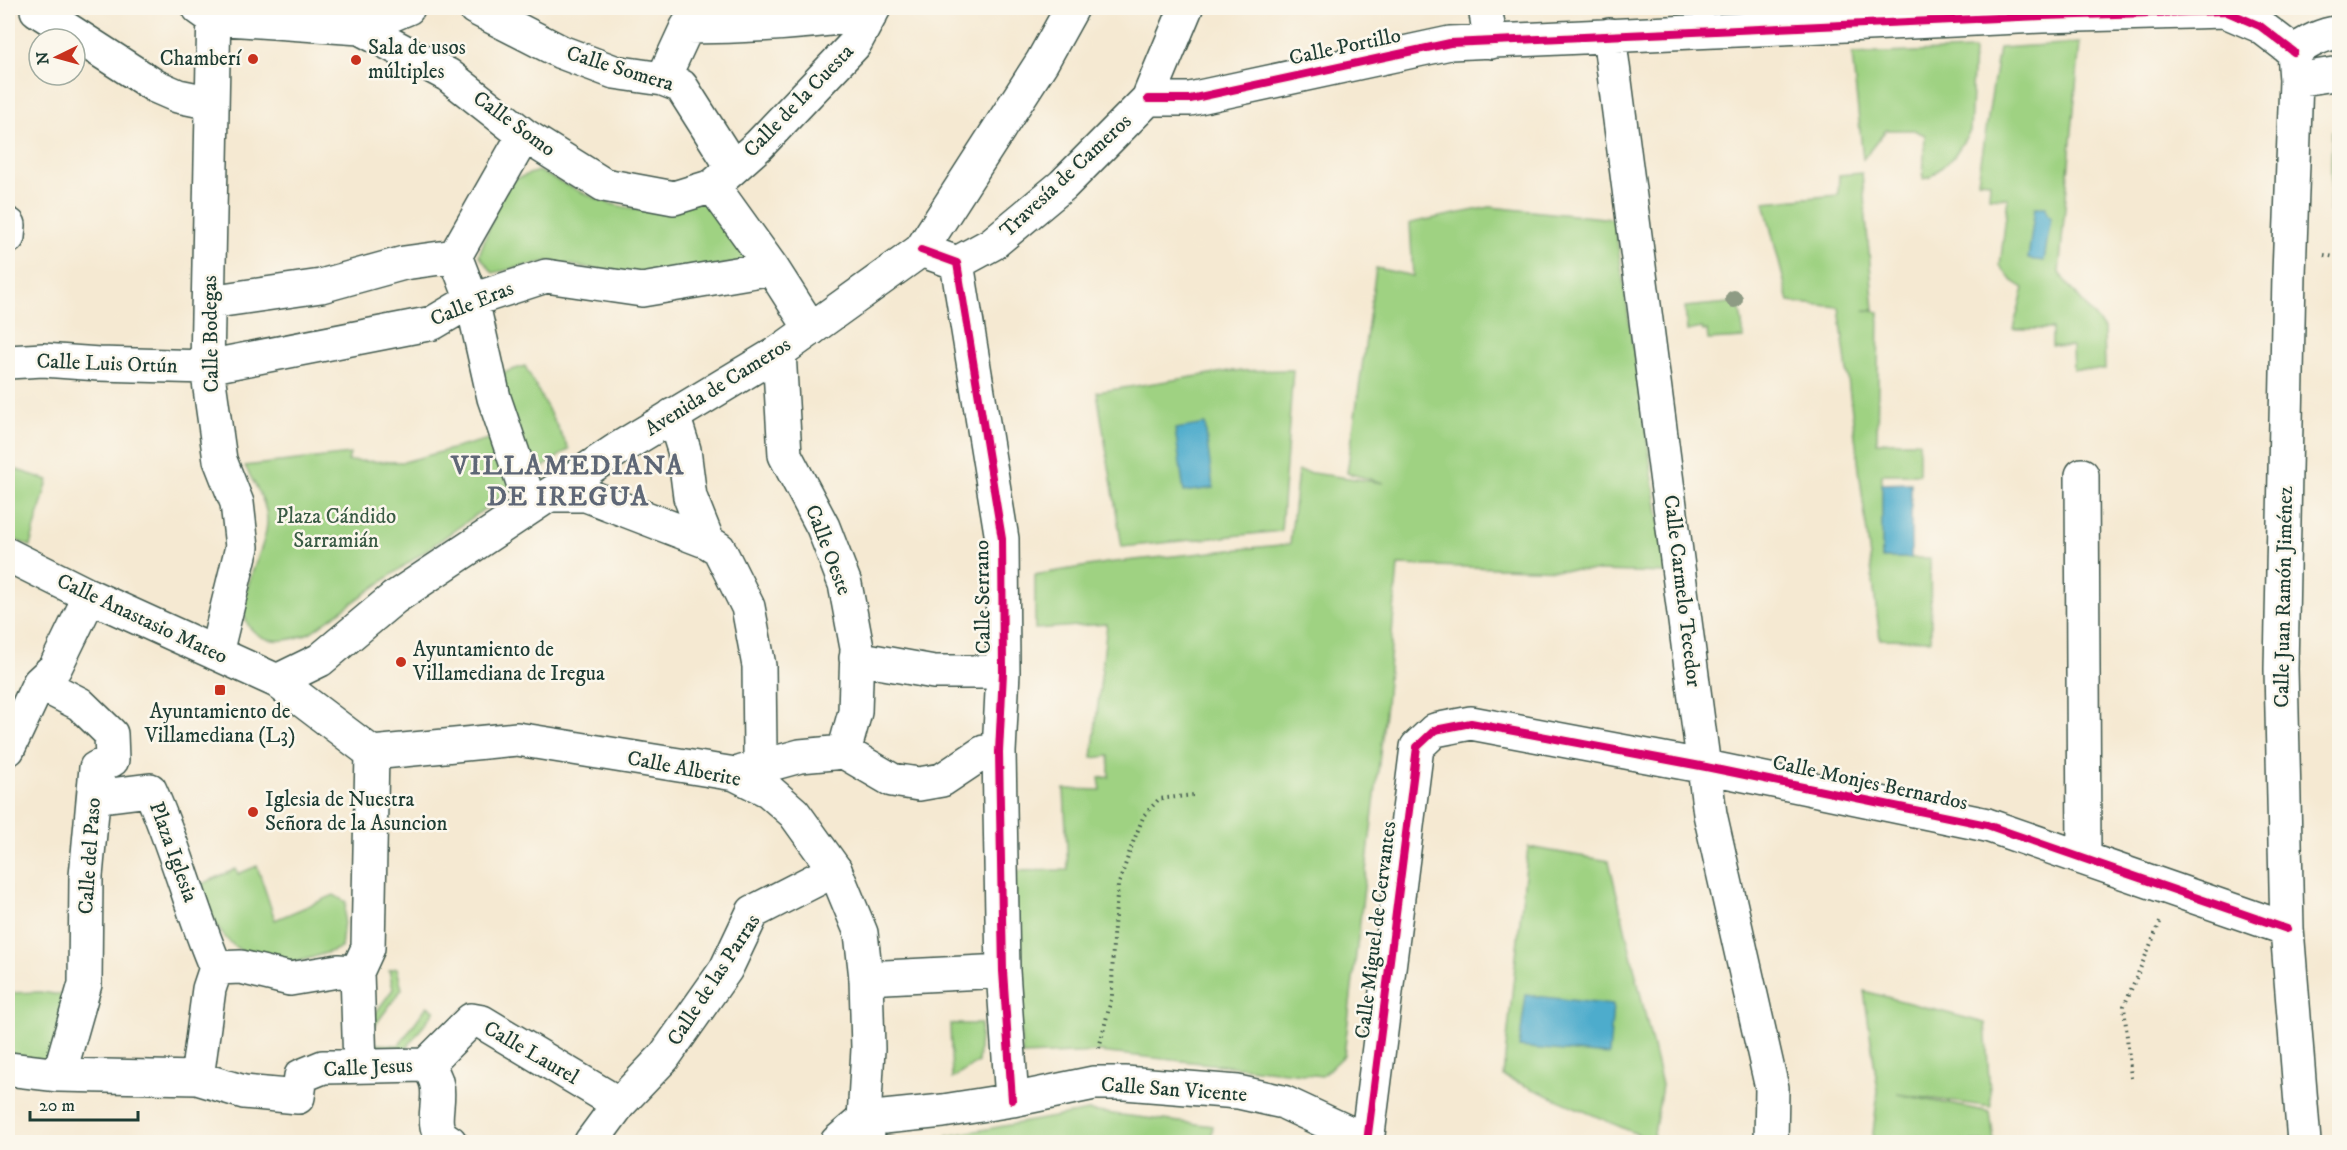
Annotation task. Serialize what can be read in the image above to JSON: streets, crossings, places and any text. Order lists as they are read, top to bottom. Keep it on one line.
{"streets":{"street":["Calle Portillo","Calle Somera","Calle de la Cuesta","Calle Somo","Travesía de Cameros","Calle Eras","Calle Bodegas","Calle Luis Ortún","Avenida de Cameros","Calle Oeste","Calle Carmelo Tecedor","Calle Serrano","Calle Juan Ramón Jiménez","Calle Anastasio Mateo","Calle Alberite","Calle Monjes Bernardos","Plaza Iglesia","Calle del Paso","Calle Miguel de Cervantes","Calle de las Parras","Calle Laurel","Calle Jesus","Calle San Vicente"]},"crossings":[["Calle Portillo","Travesía de Cameros"],["Calle Portillo","Calle Carmelo Tecedor"],["Calle Portillo","Calle Juan Ramón Jiménez"],["Calle Somera","Calle de la Cuesta"],["Calle Somera","Calle Somo"],["Calle Somera","Calle Eras"],["Calle de la Cuesta","Calle Somo"],["Calle Somo","Calle Bodegas"],["Travesía de Cameros","Calle Serrano"],["Calle Eras","Calle Bodegas"],["Calle Eras","Calle Luis Ortún"],["Calle Bodegas","Calle Luis Ortún"],["Calle Bodegas","Calle Anastasio Mateo"],["Avenida de Cameros","Calle Oeste"],["Avenida de Cameros","Calle Anastasio Mateo"],["Calle Carmelo Tecedor","Calle Monjes Bernardos"],["Calle Serrano","Calle San Vicente"],["Calle Juan Ramón Jiménez","Calle Monjes Bernardos"],["Calle Alberite","Calle de las Parras"],["Calle Alberite","Calle San Vicente"],["Calle Monjes Bernardos","Calle Miguel de Cervantes"],["Plaza Iglesia","Calle del Paso"],["Calle del Paso","Calle Jesus"],["Calle Miguel de Cervantes","Calle San Vicente"],["Calle de las Parras","Calle Laurel"],["Calle Laurel","Calle Jesus"]],"districts":["VILLAMEDIANA DE IREGUA"],"parks":["Plaza Cándido Sarramián"],"places":{"other":["Chamberí","Sala de usos múltiples","Ayuntamiento de Villamediana de Iregua","Iglesia de Nuestra Señora de la Asuncion"],"transit":["Ayuntamiento de Villamediana (L3)"]},"scale_bar":"20 m","north":"left"}
